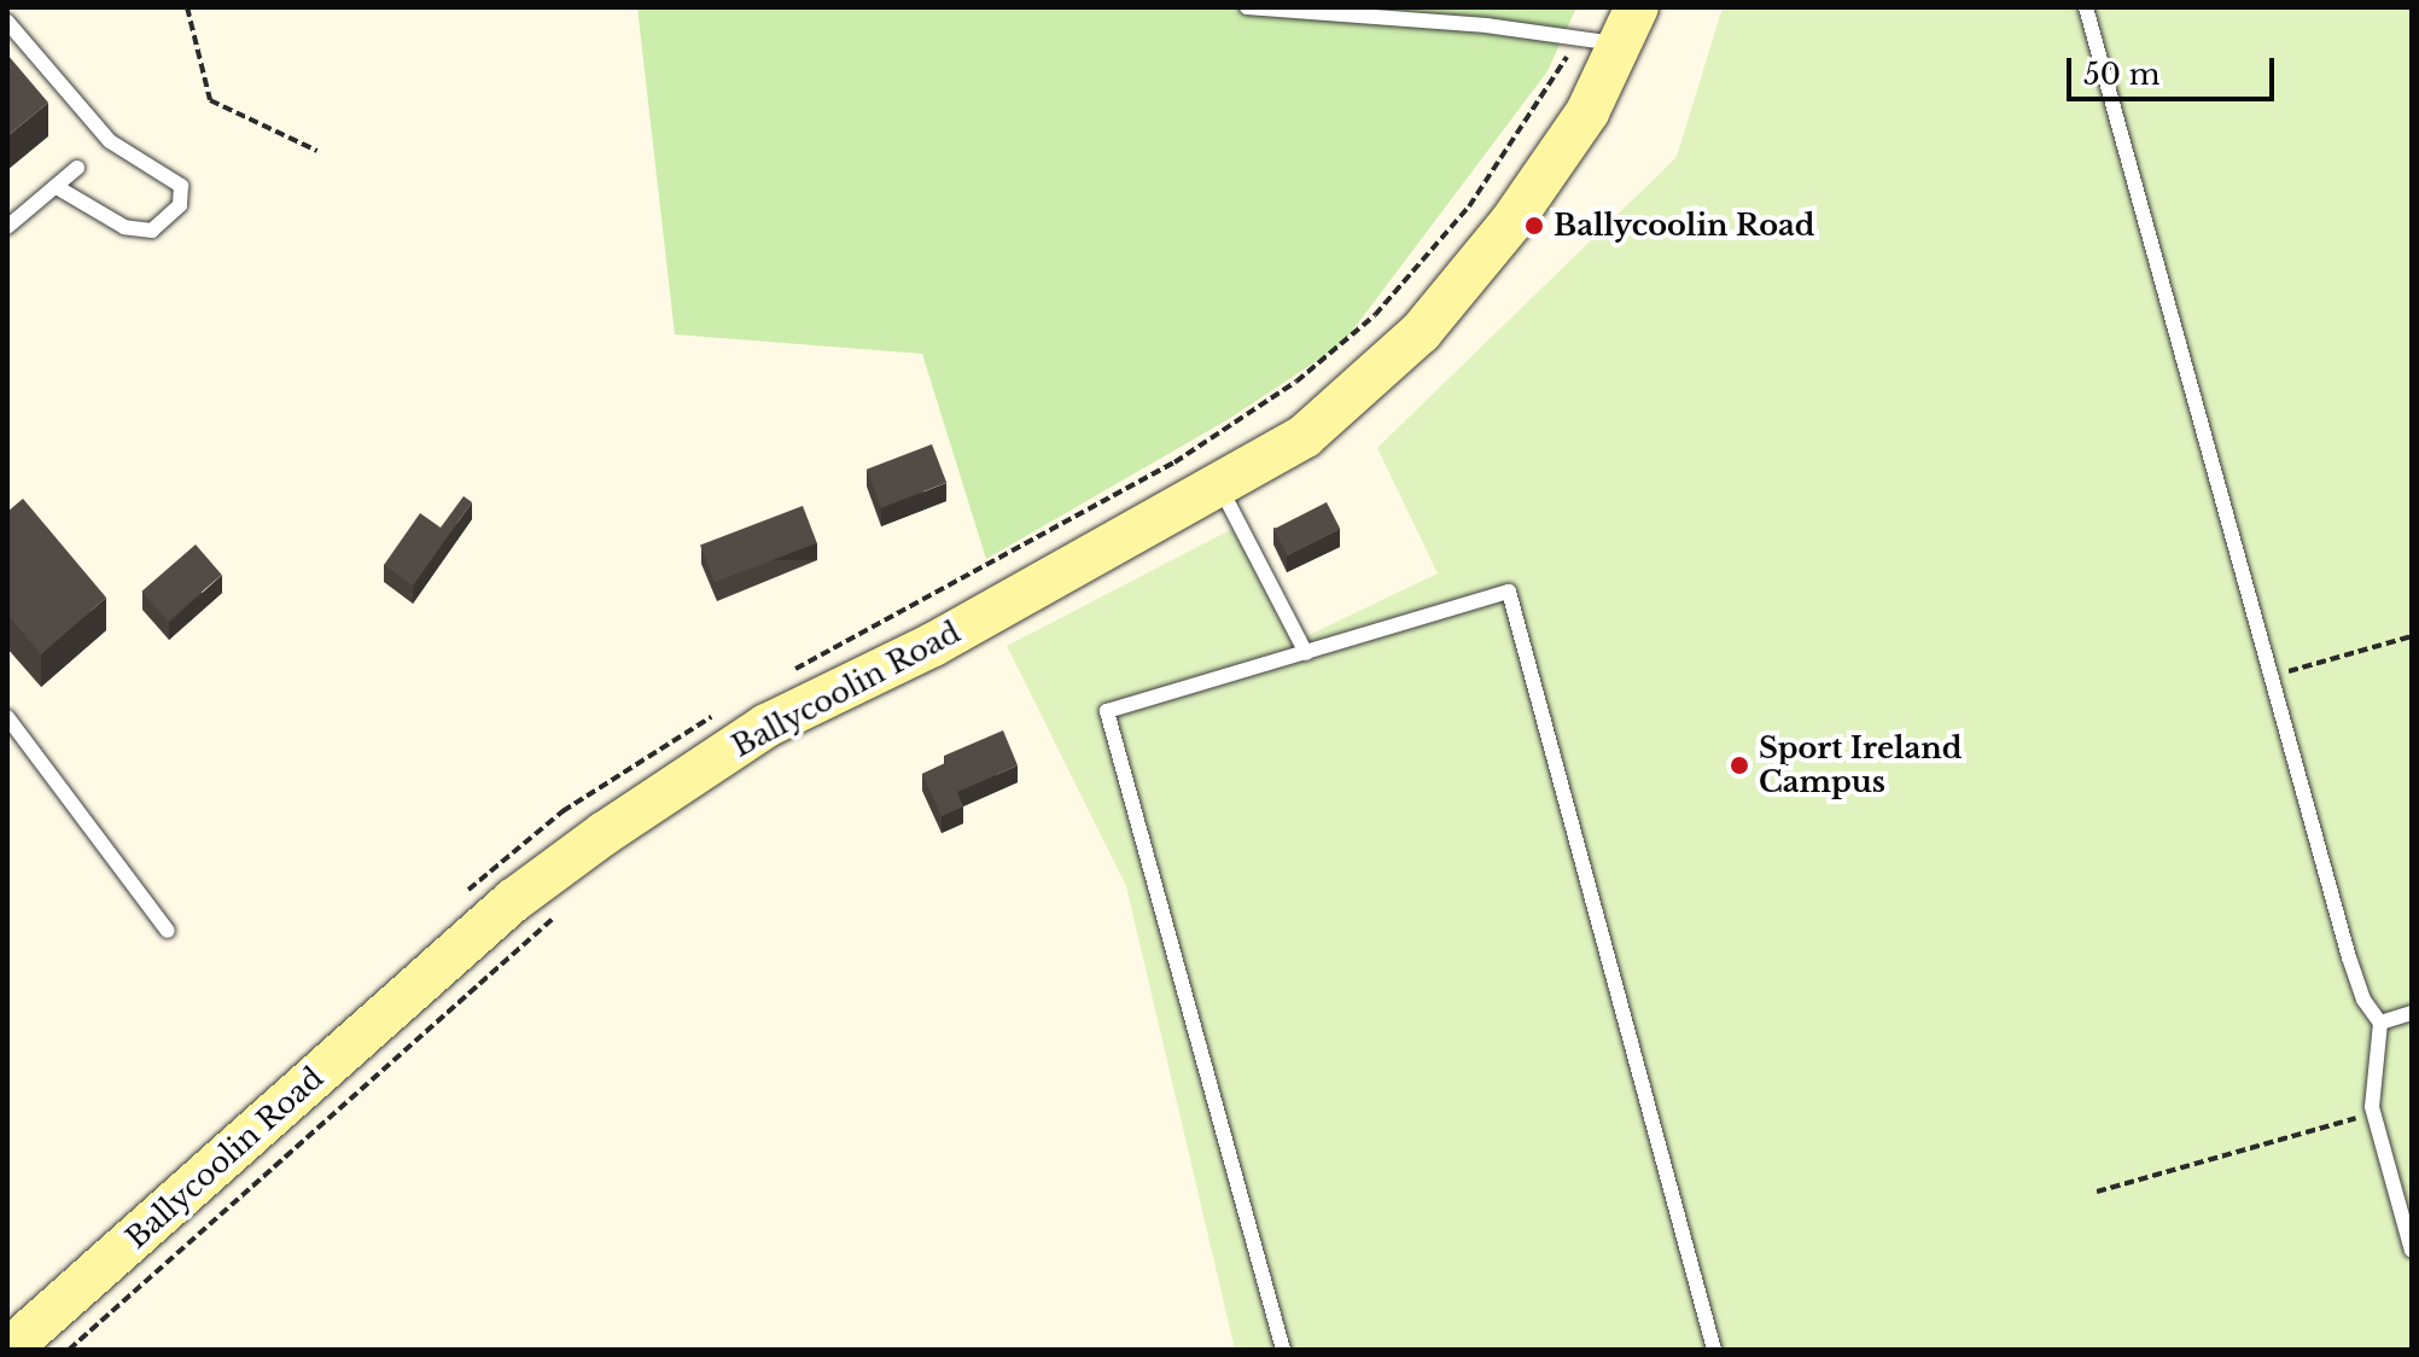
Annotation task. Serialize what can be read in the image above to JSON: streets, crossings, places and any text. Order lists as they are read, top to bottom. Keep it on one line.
{"streets":{"street":["Ballycoolin Road"]},"places":["Ballycoolin Road","Sport Ireland Campus"],"scale_bar":"50 m"}
